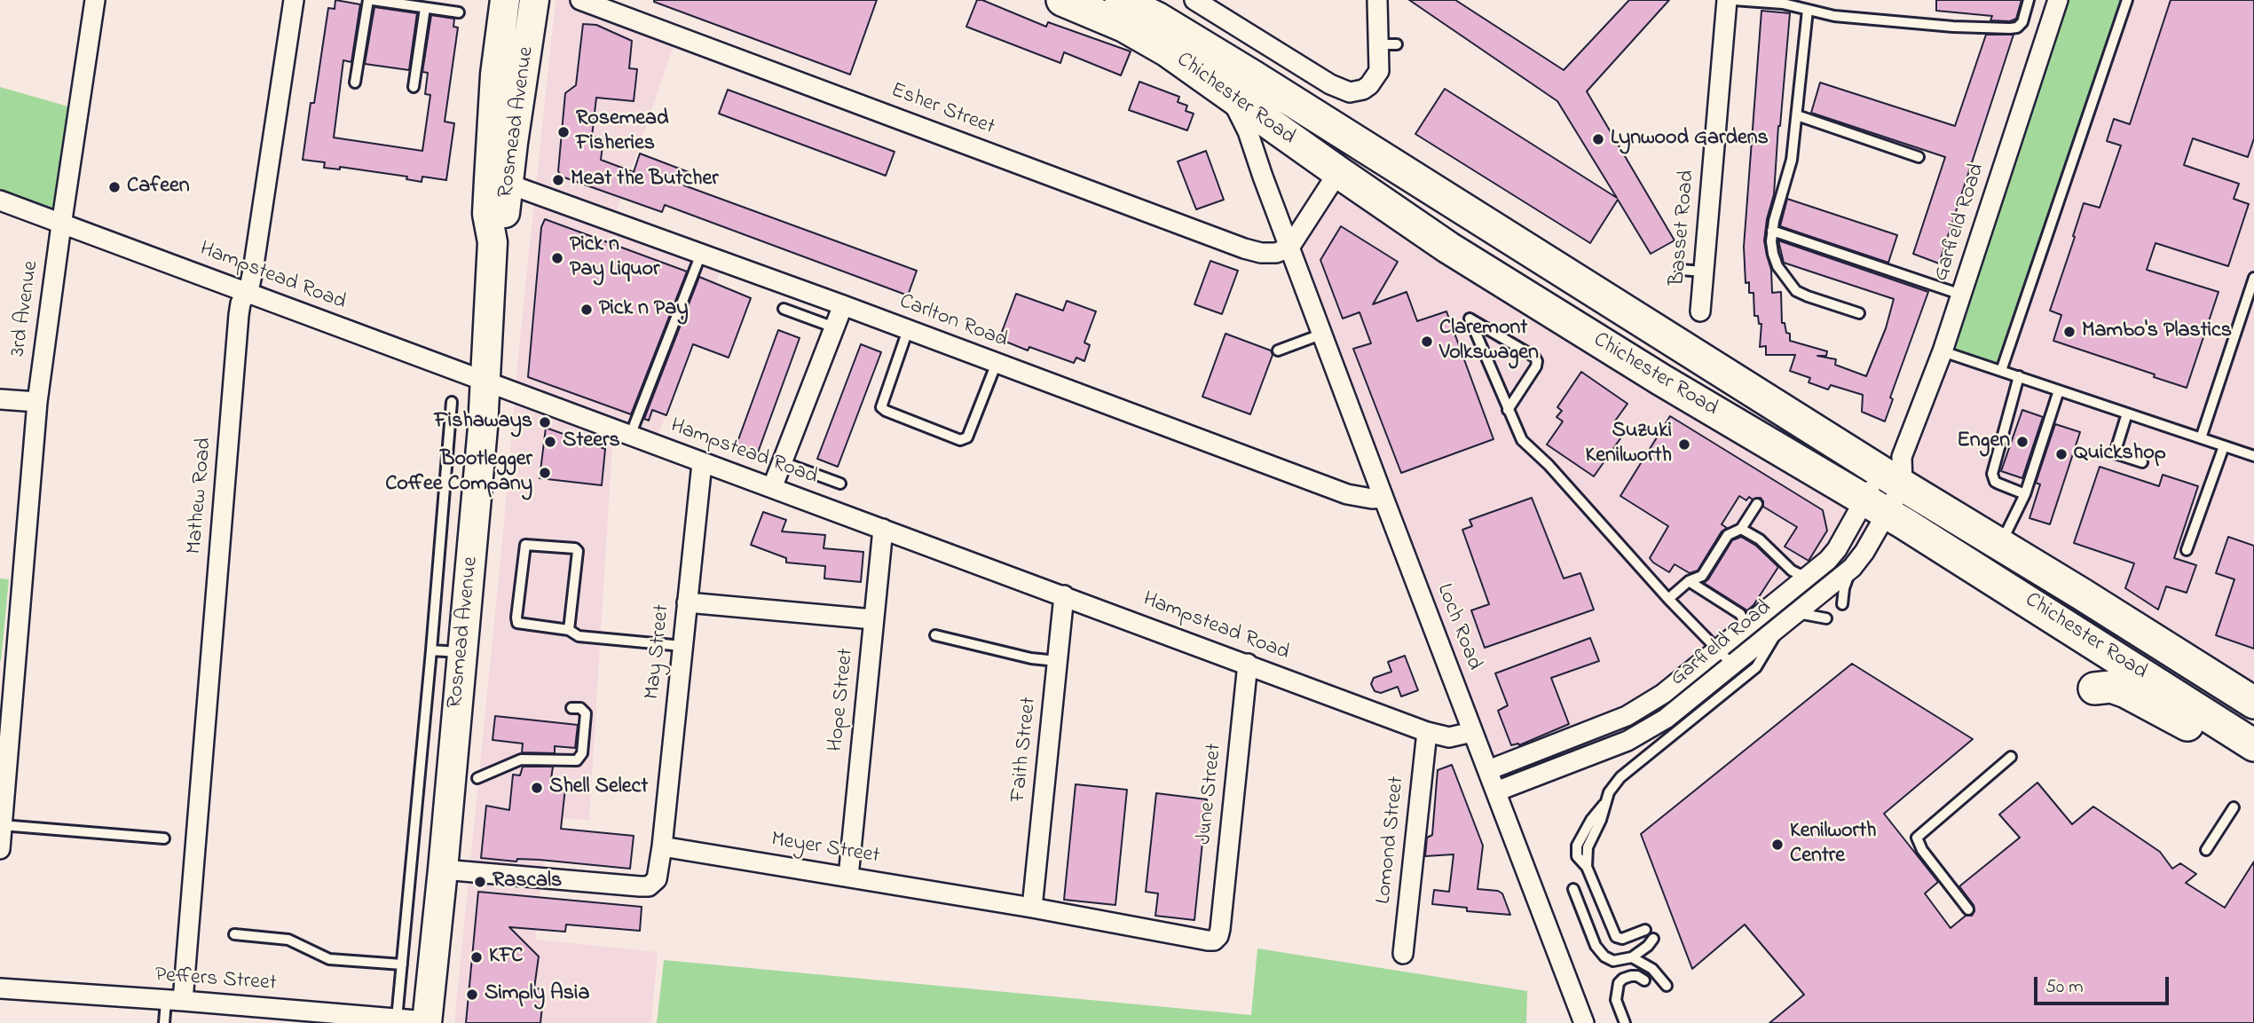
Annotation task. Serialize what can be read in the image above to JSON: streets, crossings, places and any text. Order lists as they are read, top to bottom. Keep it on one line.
{"streets":{"main road":["Chichester Road","Rosmead Avenue"],"street":["Esher Street","Garfield Road","Basset Road","Hampstead Road","3rd Avenue","Carlton Road","Mathew Road","Loch Road","May Street","Hope Street","Faith Street","June Street","Lomond Street","Meyer Street","Peffers Street"]},"crossings":[["Chichester Road","Garfield Road"],["Chichester Road","Loch Road"],["Esher Street","Loch Road"],["Rosmead Avenue","Hampstead Road"],["Rosmead Avenue","Carlton Road"],["Rosmead Avenue","Peffers Street"],["Garfield Road","Loch Road"],["Hampstead Road","3rd Avenue"],["Hampstead Road","Mathew Road"],["Hampstead Road","Loch Road"],["Hampstead Road","May Street"],["Hampstead Road","Hope Street"],["Hampstead Road","Faith Street"],["Hampstead Road","June Street"],["Hampstead Road","Lomond Street"],["Carlton Road","Loch Road"],["Mathew Road","Peffers Street"],["May Street","Meyer Street"],["Hope Street","Meyer Street"],["Faith Street","Meyer Street"],["June Street","Meyer Street"]],"places":["Rosemead Fisheries","Lynwood Gardens","Meat the Butcher","Cafeen","Pick n Pay Liquor","Pick n Pay","Mambo's Plastics","Claremont Volkswagen","Fishaways","Steers","Engen","Suzuki Kenilworth","Quickshop","Bootlegger Coffee Company","Shell Select","Kenilworth Centre","Rascals","KFC","Simply Asia"],"scale_bar":"50 m"}
